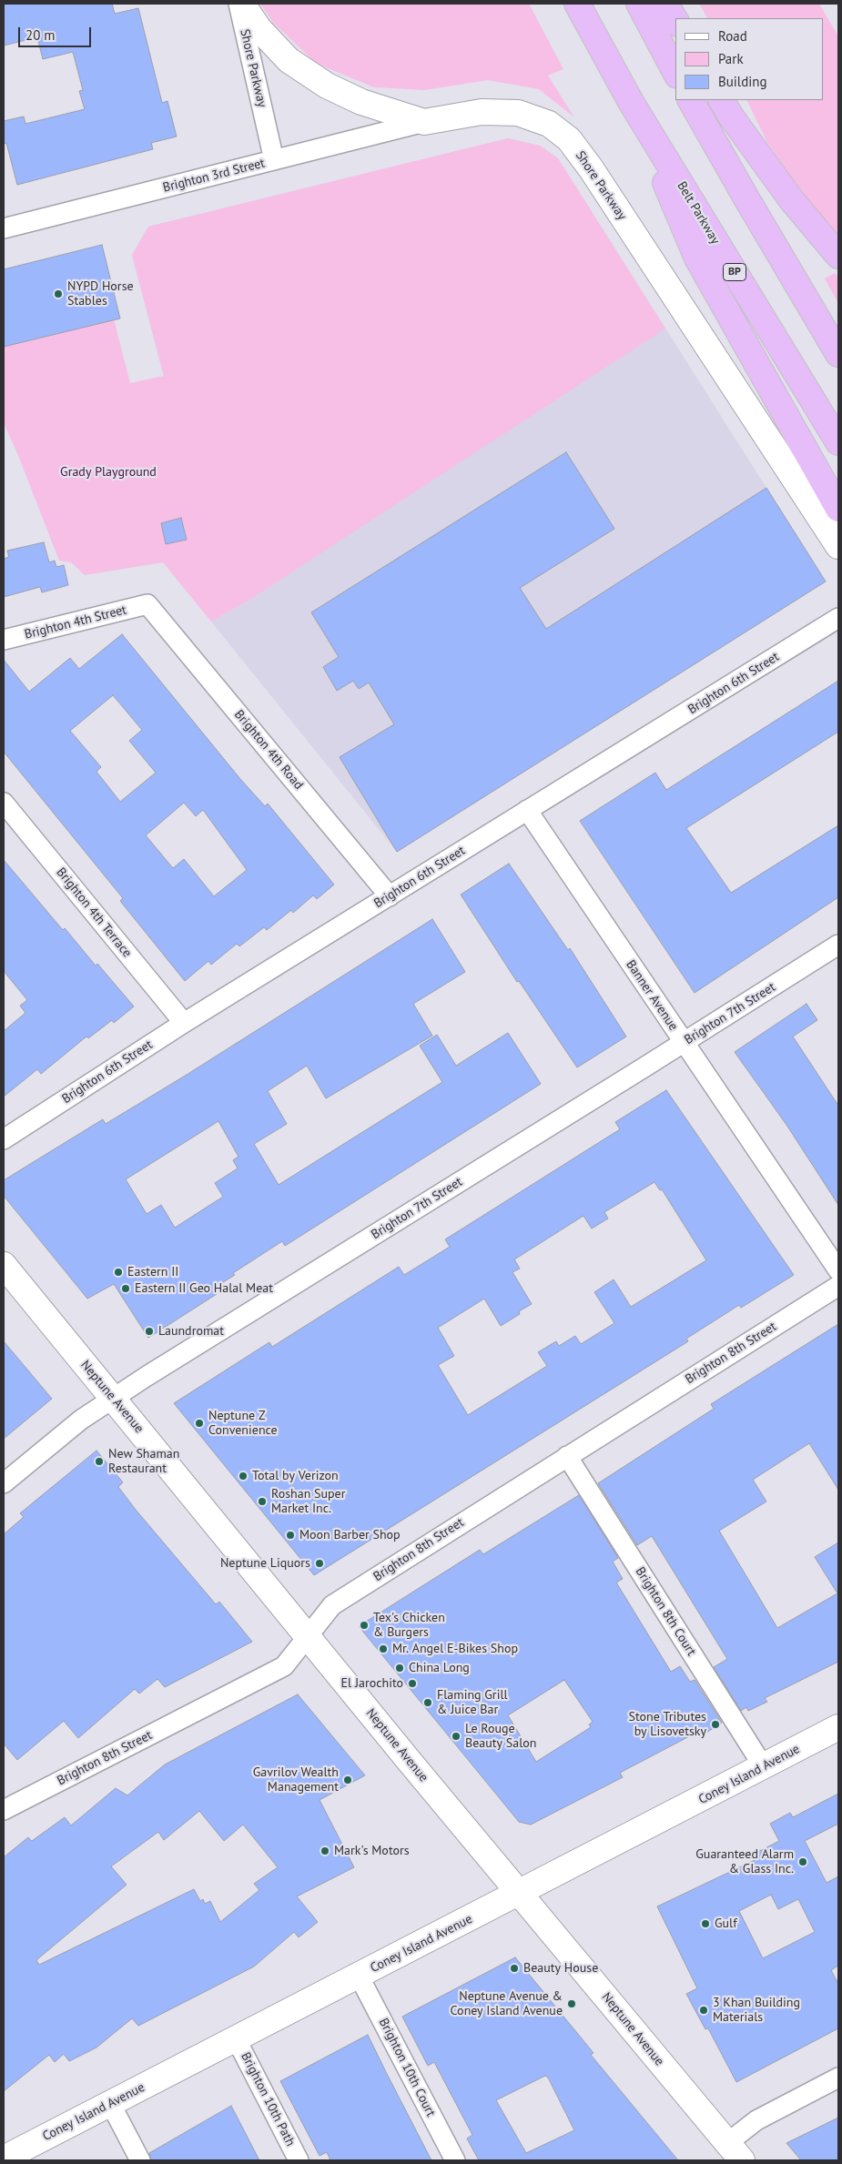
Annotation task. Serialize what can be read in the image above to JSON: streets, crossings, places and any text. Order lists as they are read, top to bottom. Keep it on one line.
{"streets":{"highway":["Belt Parkway","BP"],"main road":["Shore Parkway","Neptune Avenue","Coney Island Avenue"],"street":["Brighton 3rd Street","Brighton 4th Street","Brighton 6th Street","Brighton 4th Road","Brighton 4th Terrace","Banner Avenue","Brighton 7th Street","Brighton 8th Street","Brighton 8th Court","Brighton 10th Court","Brighton 10th Path"]},"crossings":[["Shore Parkway","Brighton 3rd Street"],["Brighton 4th Street","Brighton 4th Road"],["Brighton 6th Street","Brighton 4th Road"],["Brighton 6th Street","Brighton 4th Terrace"],["Brighton 6th Street","Banner Avenue"],["Banner Avenue","Brighton 7th Street"],["Brighton 7th Street","Neptune Avenue"],["Brighton 8th Street","Neptune Avenue"],["Brighton 8th Street","Brighton 8th Court"],["Neptune Avenue","Coney Island Avenue"],["Brighton 8th Court","Coney Island Avenue"],["Coney Island Avenue","Brighton 10th Court"],["Coney Island Avenue","Brighton 10th Path"]],"parks":["Grady Playground"],"places":["NYPD Horse Stables","Eastern II","Eastern II Geo Halal Meat","Laundromat","Neptune Z Convenience","New Shaman Restaurant","Total by Verizon","Roshan Super Market Inc.","Moon Barber Shop","Neptune Liquors","Tex's Chicken & Burgers","Mr. Angel E-Bikes Shop","China Long","El Jarochito","Flaming Grill & Juice Bar","Stone Tributes by Lisovetsky","Le Rouge Beauty Salon","Gavrilov Wealth Management","Mark's Motors","Guaranteed Alarm & Glass Inc.","Gulf","Beauty House","Neptune Avenue & Coney Island Avenue","3 Khan Building Materials"],"legend":["Road","Park","Building"],"scale_bar":"20 m"}
